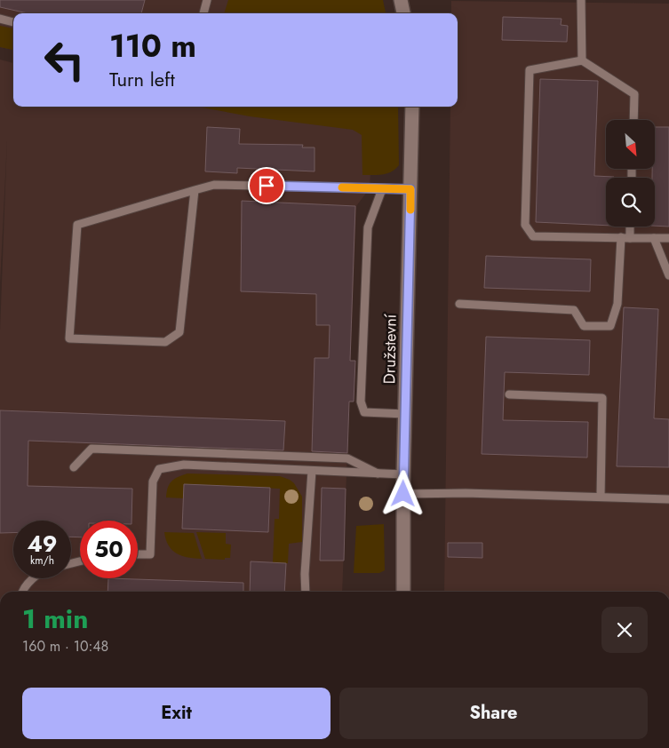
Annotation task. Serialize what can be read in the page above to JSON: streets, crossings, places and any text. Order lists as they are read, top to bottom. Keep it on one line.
{"streets":{"main road":["Družstevní"]},"north":"bottom right","page":{"turn":["110 m","Turn left"],"speed":"49 km/h","limit":"50","heading":["1 min","160 m · 10:48"],"buttons":["Exit","Share"]}}
